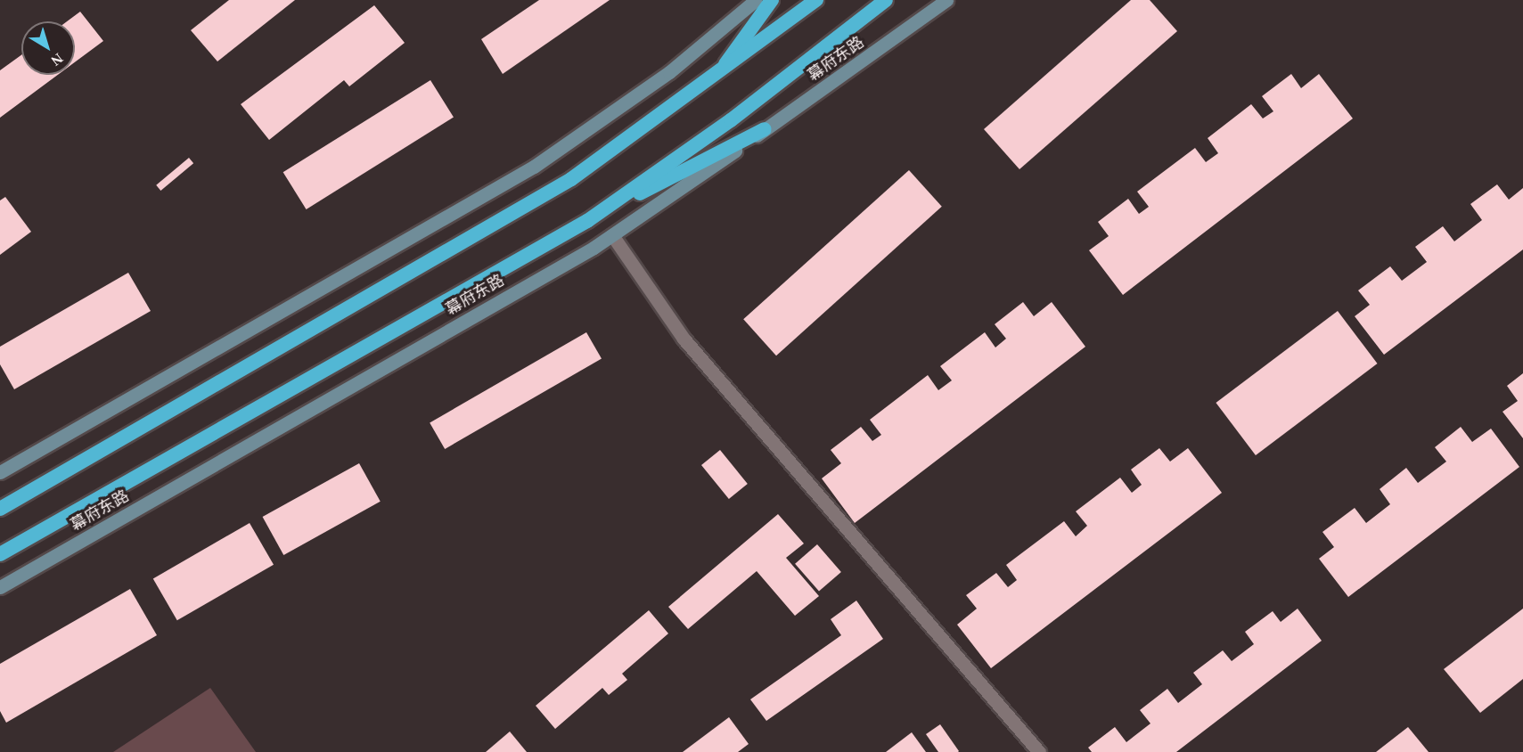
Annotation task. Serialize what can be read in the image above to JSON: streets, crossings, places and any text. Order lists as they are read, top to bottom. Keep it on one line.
{"streets":{"highway":["幕府东路"]},"north":"bottom right"}
